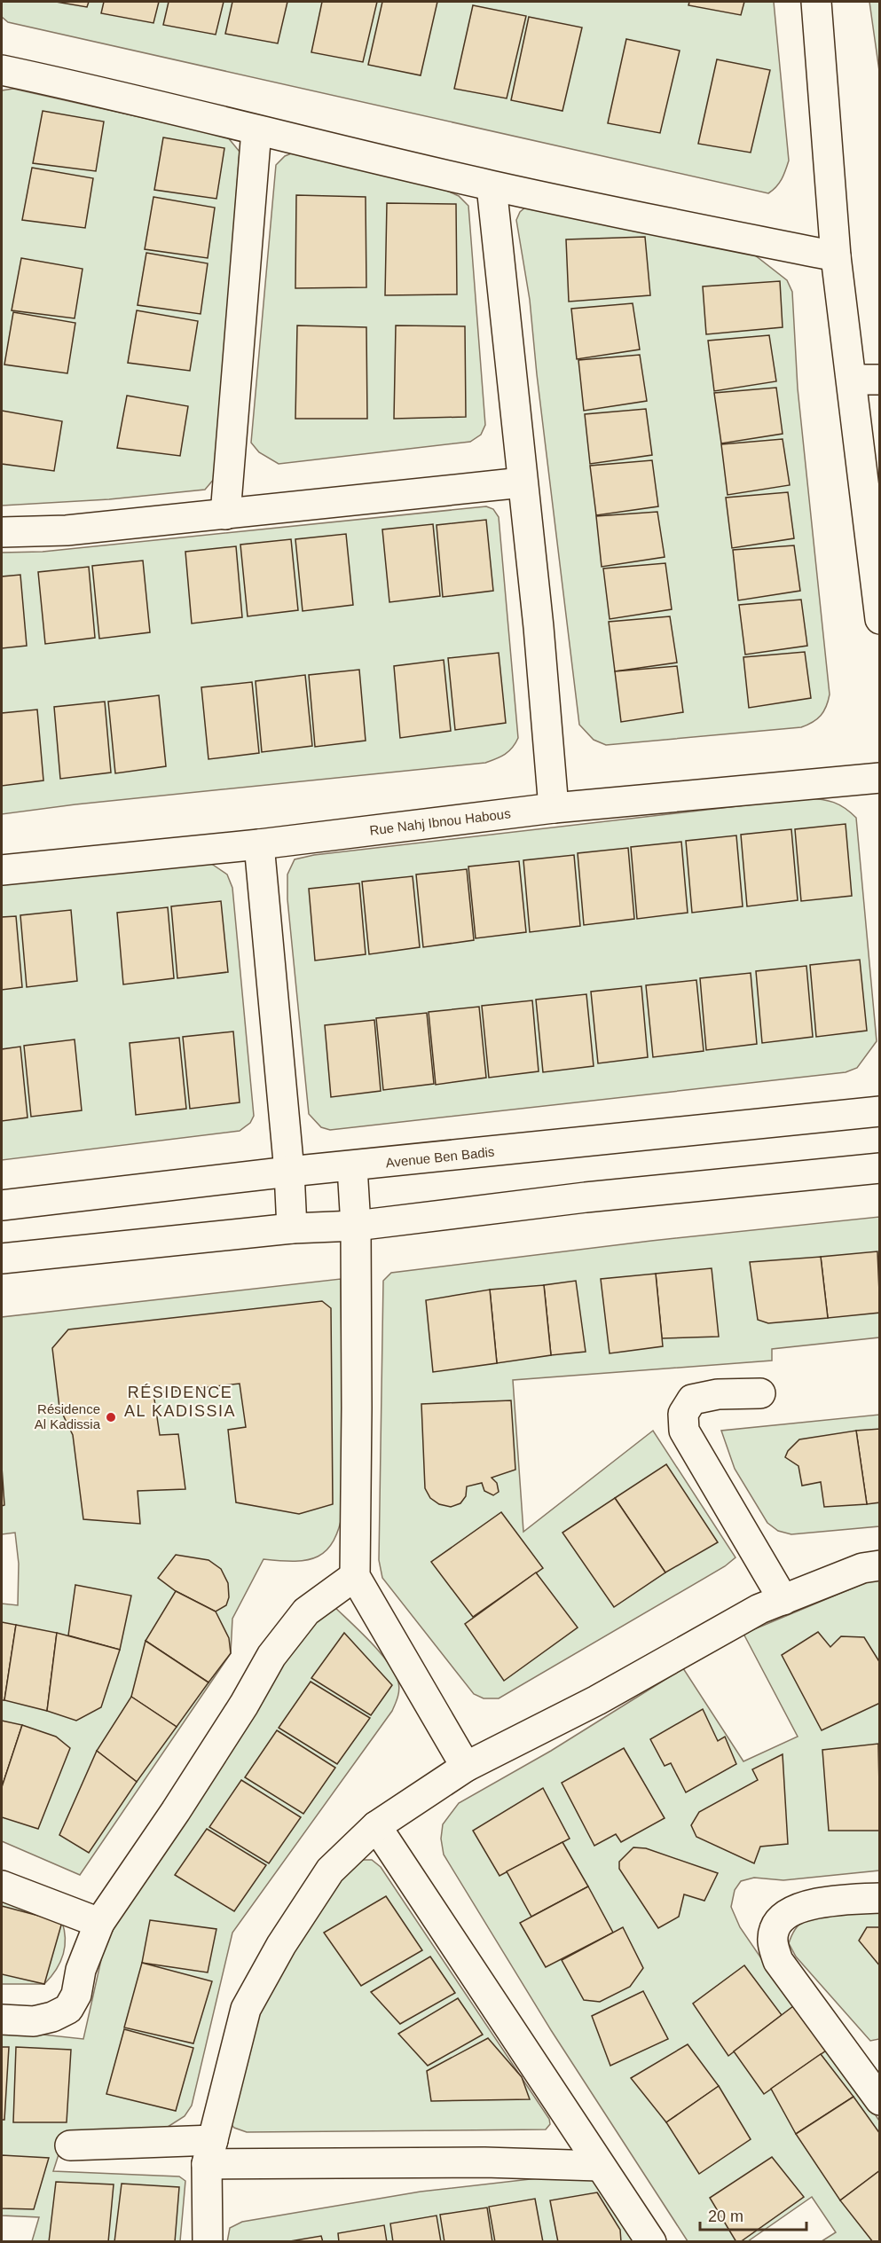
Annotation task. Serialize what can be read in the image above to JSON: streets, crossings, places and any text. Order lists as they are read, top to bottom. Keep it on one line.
{"streets":{"street":["Rue Nahj Ibnou Habous","Avenue Ben Badis"]},"districts":["RÉSIDENCE AL KADISSIA"],"places":["Résidence Al Kadissia"],"scale_bar":"20 m"}
